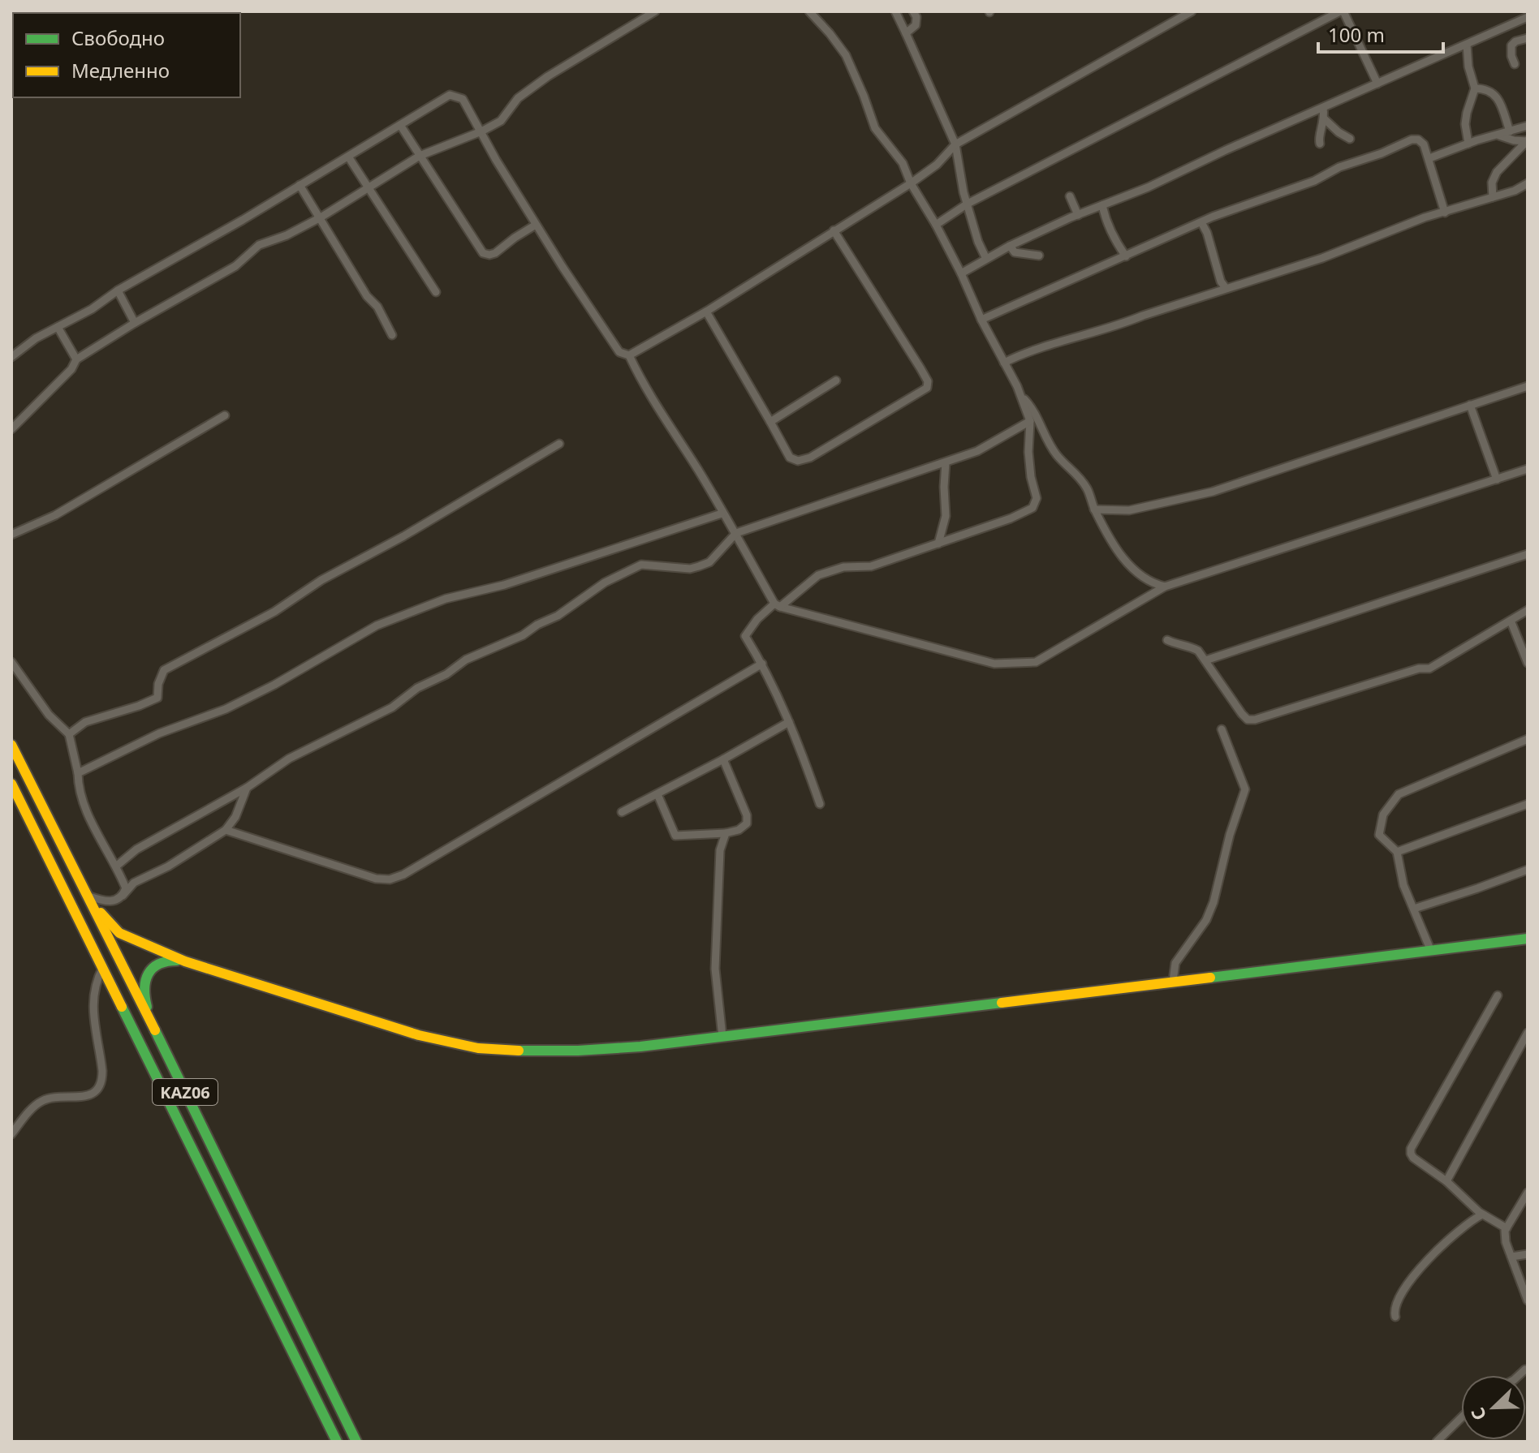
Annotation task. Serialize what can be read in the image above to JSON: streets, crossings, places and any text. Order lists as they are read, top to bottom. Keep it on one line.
{"streets":{"main road":["KАZ06"]},"legend":["Свободно","Медленно"],"scale_bar":"100 m","north":"bottom left"}
